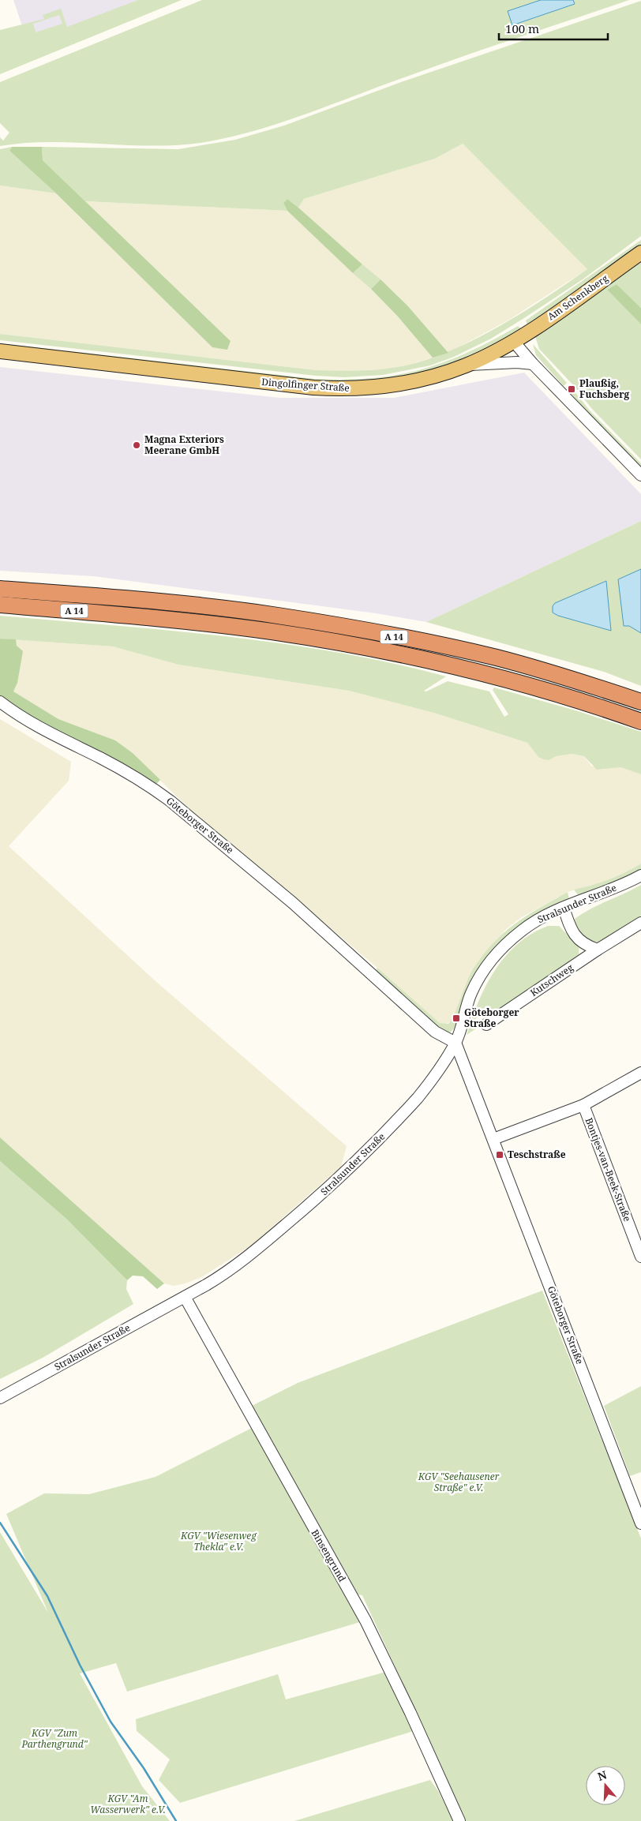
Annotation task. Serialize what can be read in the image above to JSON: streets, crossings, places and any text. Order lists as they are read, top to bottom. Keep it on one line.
{"streets":{"highway":["A 14"],"main road":["Am Schenkberg","Dingolfinger Straße"],"street":["Göteborger Straße","Stralsunder Straße","Kutschweg","Bontjes-van-Beek-Straße","Binsengrund"]},"crossings":[["Am Schenkberg","Dingolfinger Straße"],["Göteborger Straße","Stralsunder Straße"],["Stralsunder Straße","Binsengrund"]],"parks":["KGV \"Seehausener Straße\" e.V.","KGV \"Wiesenweg Thekla\" e.V.","KGV \"Zum Parthengrund\"","KGV \"Am Wasserwerk\" e.V."],"places":{"transit":["Plaußig, Fuchsberg","Göteborger Straße","Teschstraße"],"other":["Magna Exteriors Meerane GmbH"]},"scale_bar":"100 m","north":"top"}
